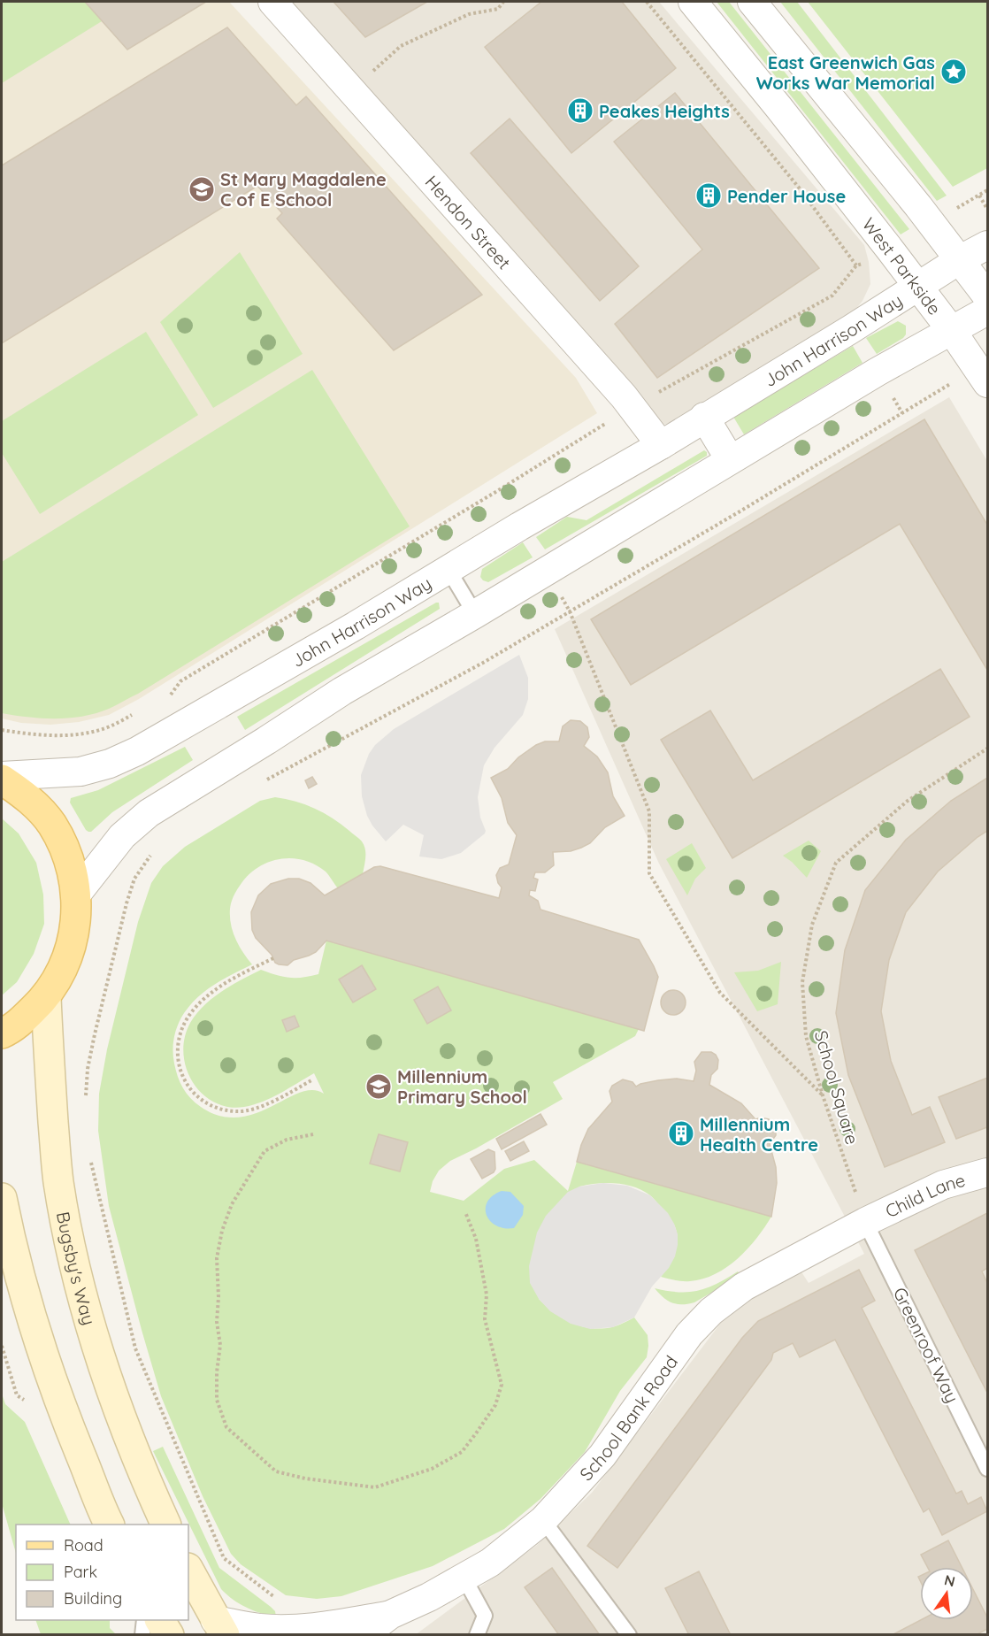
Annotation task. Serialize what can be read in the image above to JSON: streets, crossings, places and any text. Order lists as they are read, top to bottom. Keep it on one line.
{"streets":{"street":["Hendon Street","West Parkside","John Harrison Way","Child Lane","Bugsby's Way","School Bank Road"],"lane":["Greenroof Way"],"path":["School Square"]},"crossings":[["Hendon Street","John Harrison Way"],["West Parkside","John Harrison Way"],["School Square","Child Lane"],["School Square","Greenroof Way"],["School Square","School Bank Road"],["Child Lane","Greenroof Way"],["Child Lane","School Bank Road"],["Greenroof Way","School Bank Road"]],"places":{"place":["East Greenwich Gas Works War Memorial"],"building":["Peakes Heights","Pender House","Millennium Health Centre"],"school or university":["St Mary Magdalene C of E School","Millennium Primary School"]},"legend":["Road","Park","Building"],"north":"top"}
